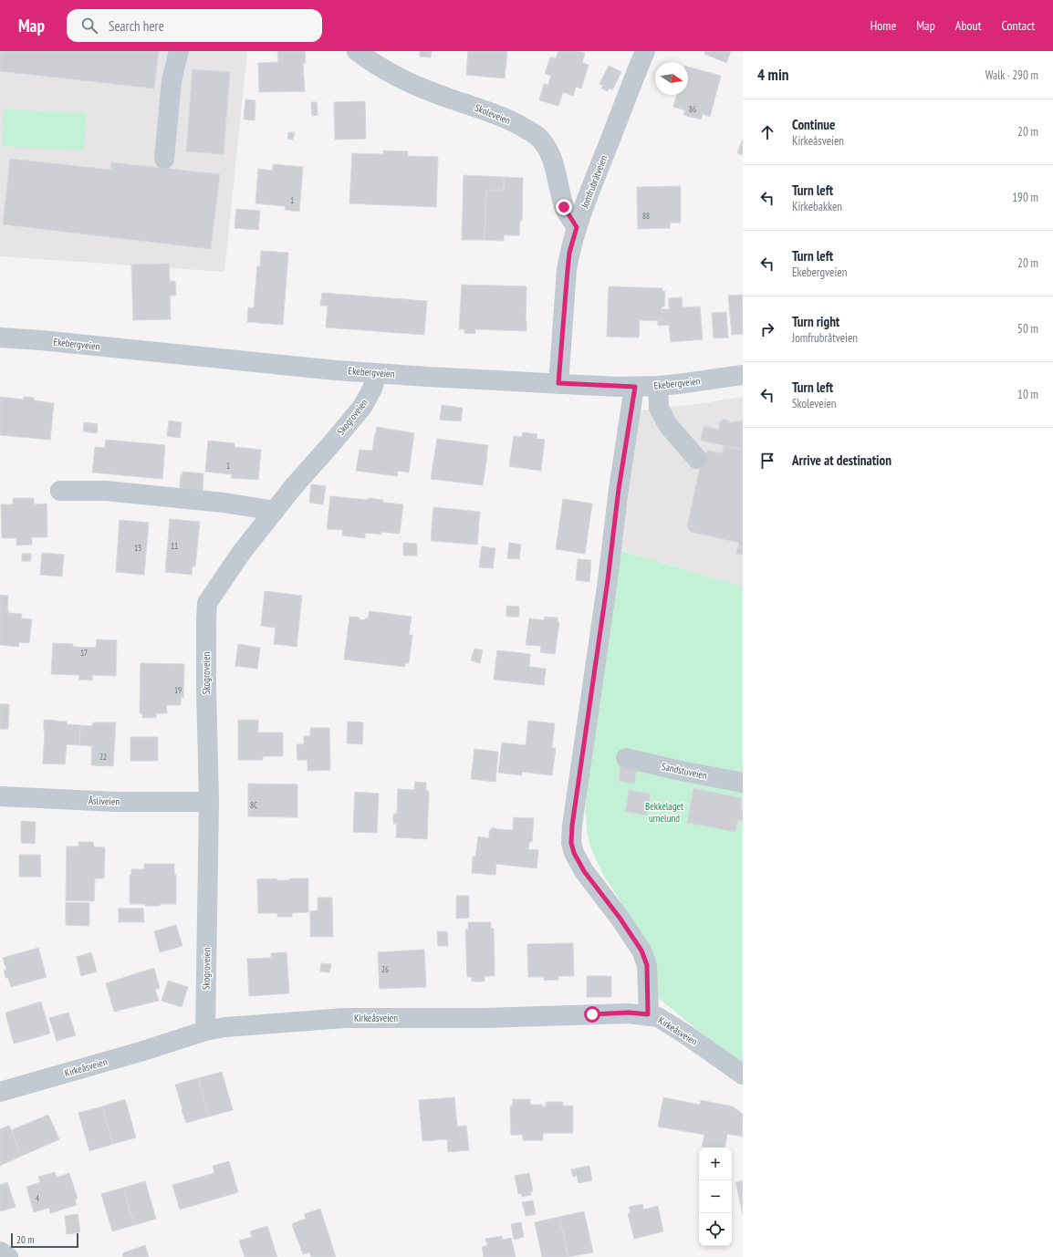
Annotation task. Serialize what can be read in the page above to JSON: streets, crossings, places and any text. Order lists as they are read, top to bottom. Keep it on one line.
{"streets":{"street":["Skoleveien","Jomfrubråtveien","Ekebergveien","Skogroveien","Sandstuveien","Åsliveien","Kirkeåsveien"]},"crossings":[["Skoleveien","Jomfrubråtveien"],["Jomfrubråtveien","Ekebergveien"],["Ekebergveien","Skogroveien"],["Skogroveien","Åsliveien"],["Skogroveien","Kirkeåsveien"]],"parks":["Bekkelaget urnelund"],"house_numbers":["86","1","88","1","11","13","17","19","22","8C","26","4"],"scale_bar":"20 m","north":"right","page":{"header":"Map","search":"Search here","nav":["Home","Map","About","Contact"],"heading":["4 min","Walk · 290 m"],"list":[["Continue","Kirkeåsveien","20 m"],["Turn left","Kirkebakken","190 m"],["Turn left","Ekebergveien","20 m"],["Turn right","Jomfrubråtveien","50 m"],["Turn left","Skoleveien","10 m"],"Arrive at destination"],"map_buttons":["+","−"],"scale":"20 m"}}
